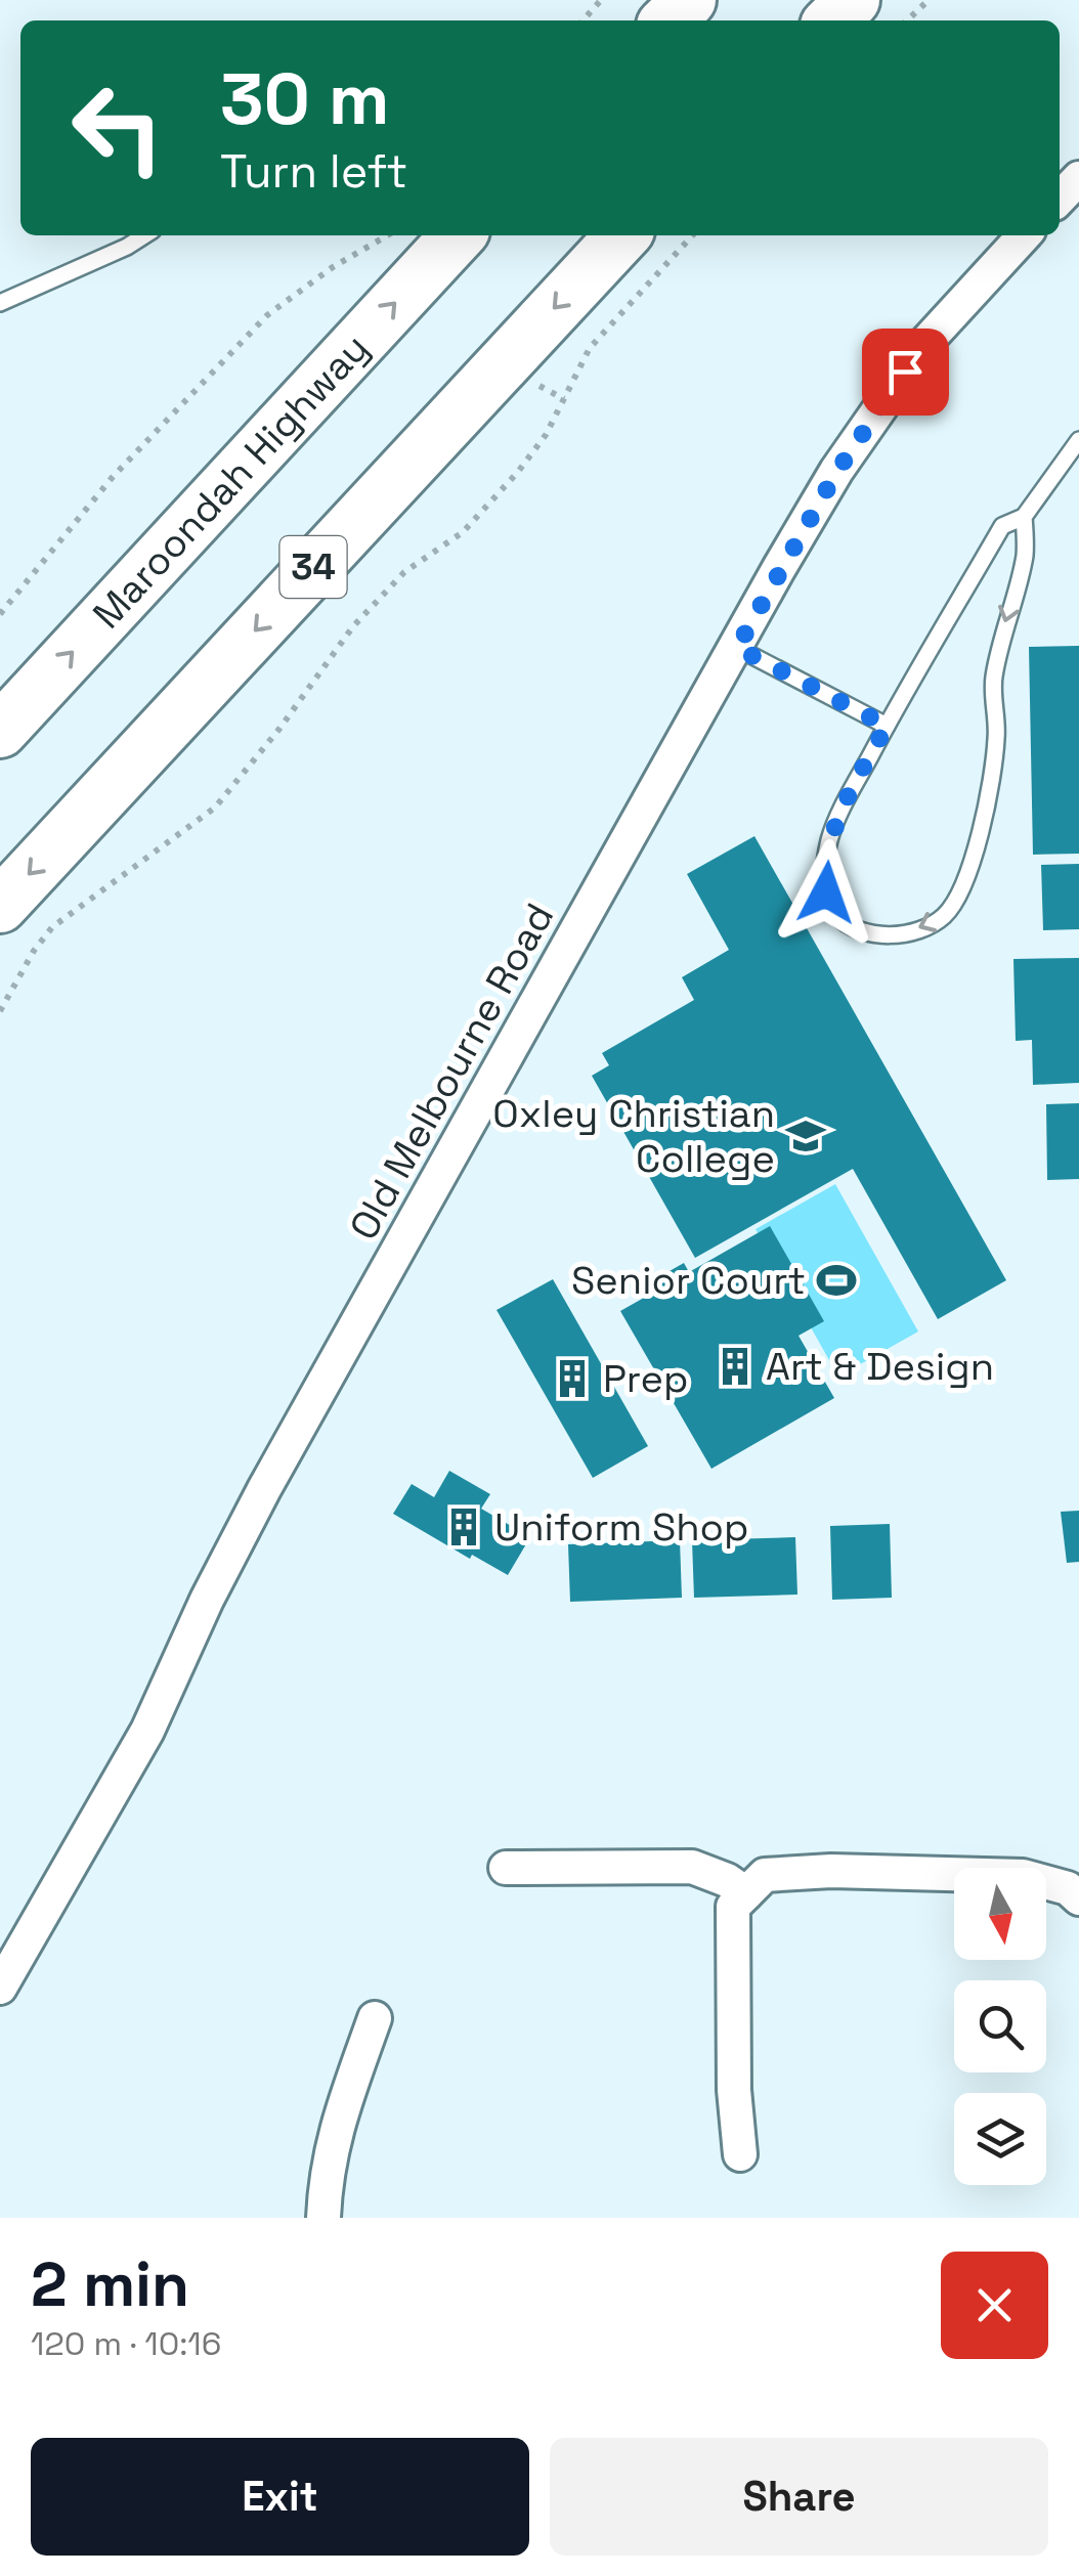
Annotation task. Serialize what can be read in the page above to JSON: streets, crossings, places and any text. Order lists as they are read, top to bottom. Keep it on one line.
{"streets":{"highway":["Maroondah Highway","34"],"street":["Old Melbourne Road"]},"places":{"school or university":["Oxley Christian College"],"sports":["Senior Court"],"building":["Art & Design","Prep","Uniform Shop"]},"north":"bottom","page":{"turn":["30 m","Turn left"],"heading":["2 min","120 m · 10:16"],"buttons":["Exit","Share"]}}
